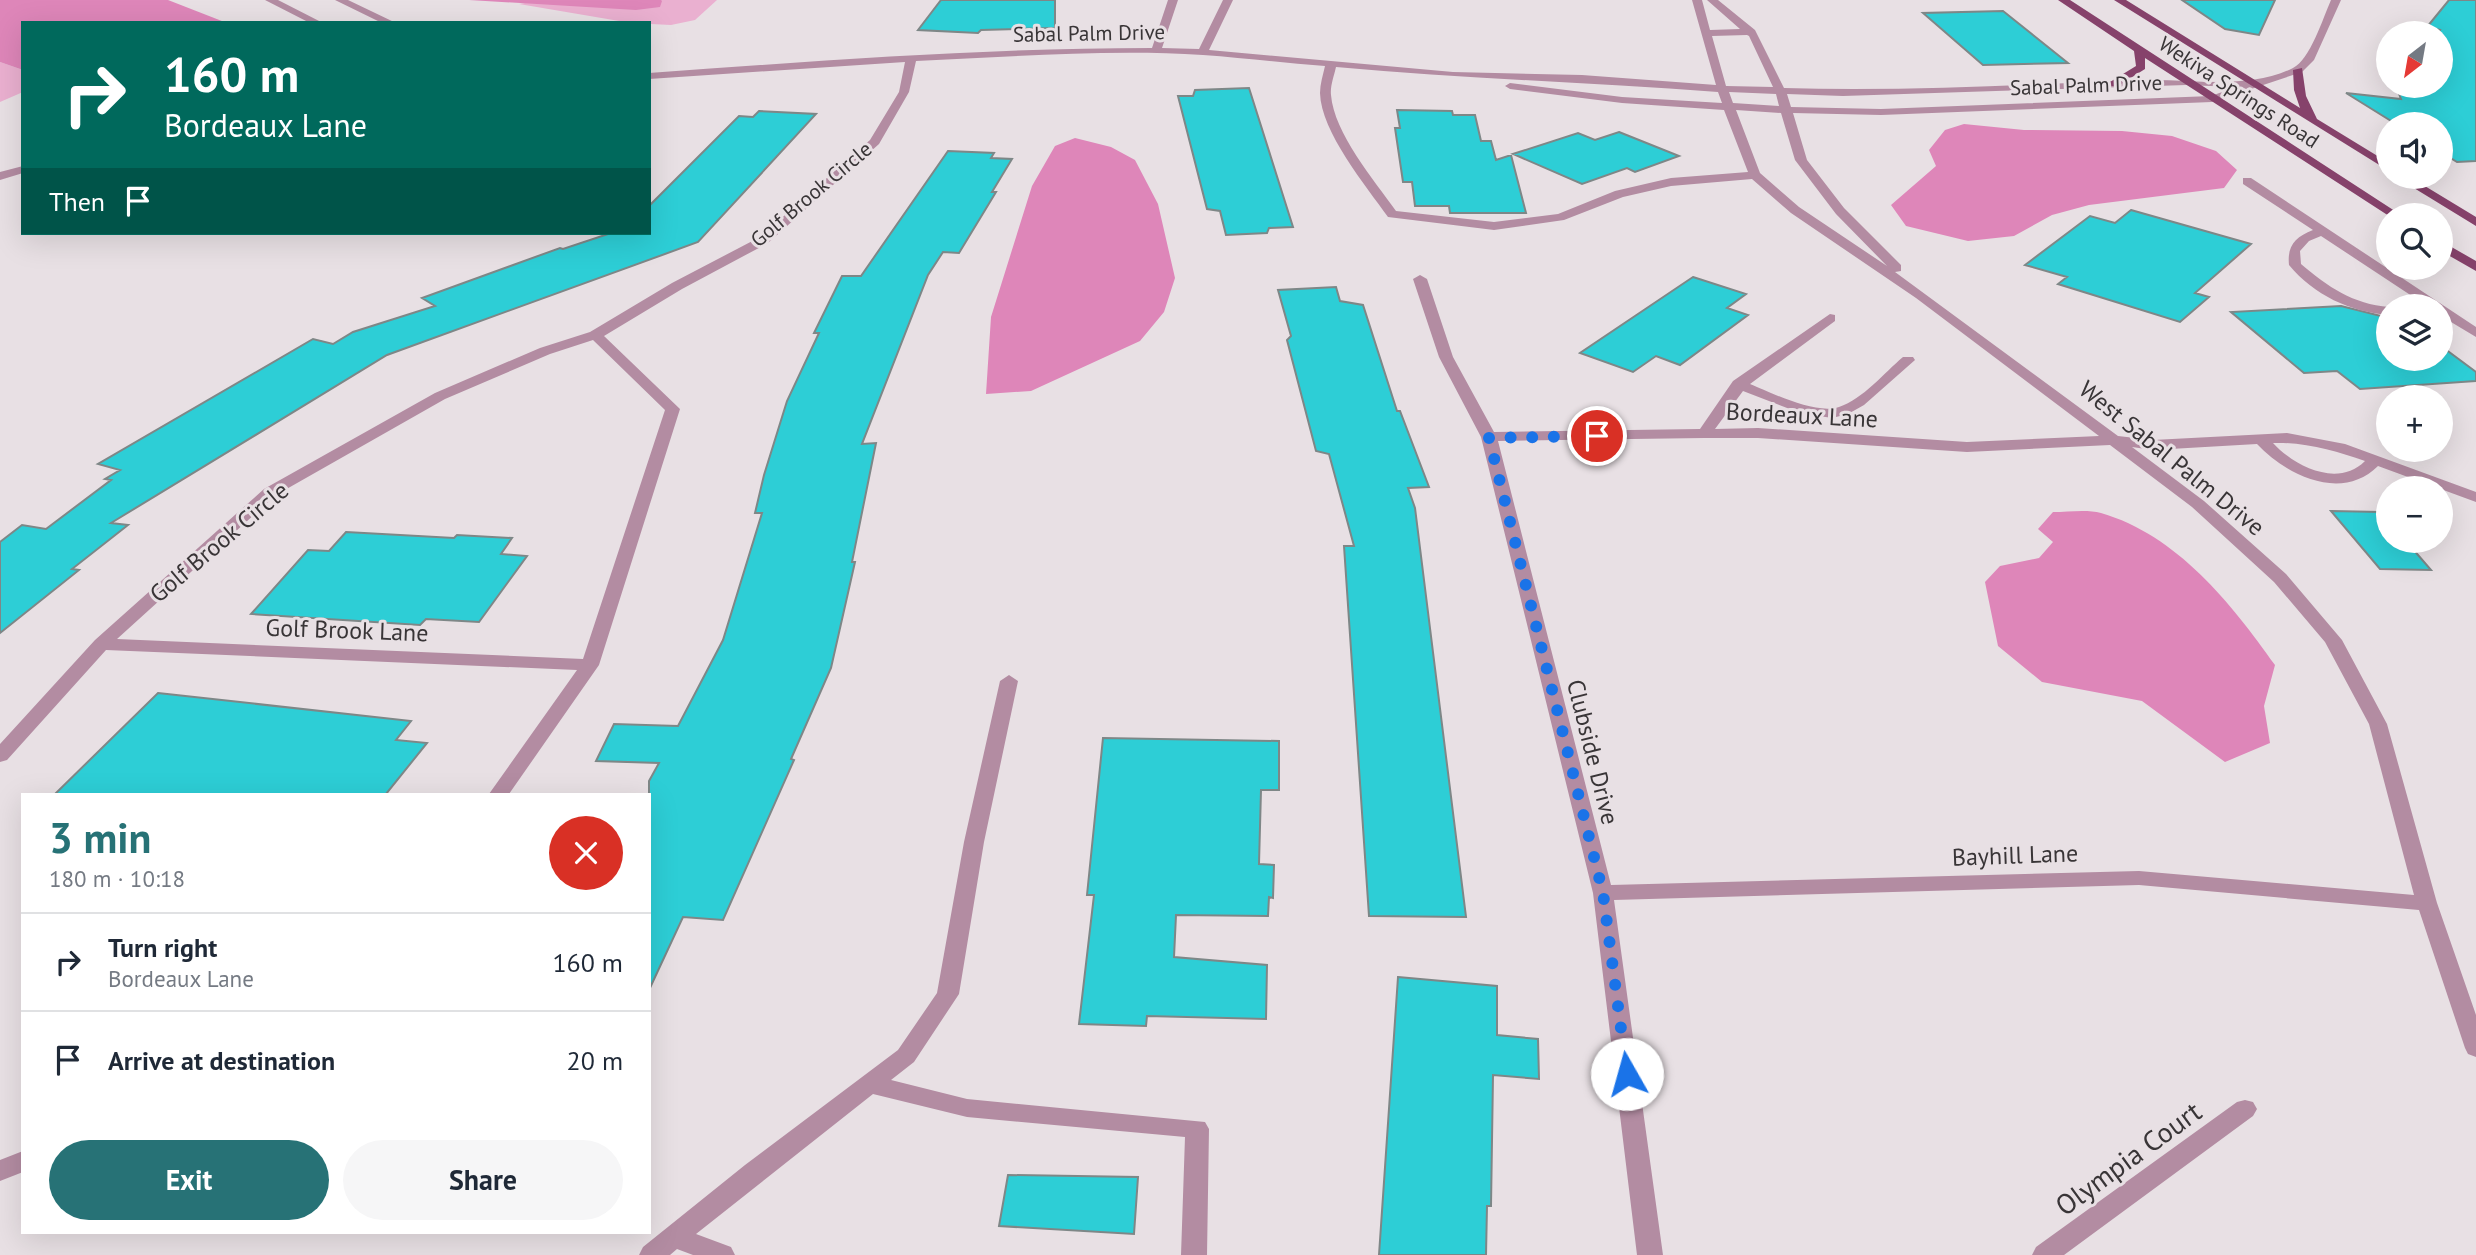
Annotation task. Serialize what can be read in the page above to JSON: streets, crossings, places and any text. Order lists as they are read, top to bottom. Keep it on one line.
{"streets":{"main road":["Wekiva Springs Road"],"street":["Sabal Palm Drive","Golf Brook Circle","Bordeaux Lane","West Sabal Palm Drive","Golf Brook Lane","Clubside Drive","Bayhill Lane","Olympia Court"]},"crossings":[["Sabal Palm Drive","Wekiva Springs Road"],["Sabal Palm Drive","Golf Brook Circle"],["Sabal Palm Drive","West Sabal Palm Drive"],["Golf Brook Circle","Golf Brook Lane"],["Bordeaux Lane","West Sabal Palm Drive"],["Bordeaux Lane","Clubside Drive"],["West Sabal Palm Drive","Bayhill Lane"],["Clubside Drive","Bayhill Lane"]],"north":"bottom left","page":{"map_buttons":["+","−"],"turn":["160 m","Bordeaux Lane"],"then":"Then","heading":["3 min","180 m · 10:18"],"list":[{"name":"Turn right","note":"Bordeaux Lane","value":"160 m"},{"name":"Arrive at destination","value":"20 m"}],"buttons":["Exit","Share"]}}
